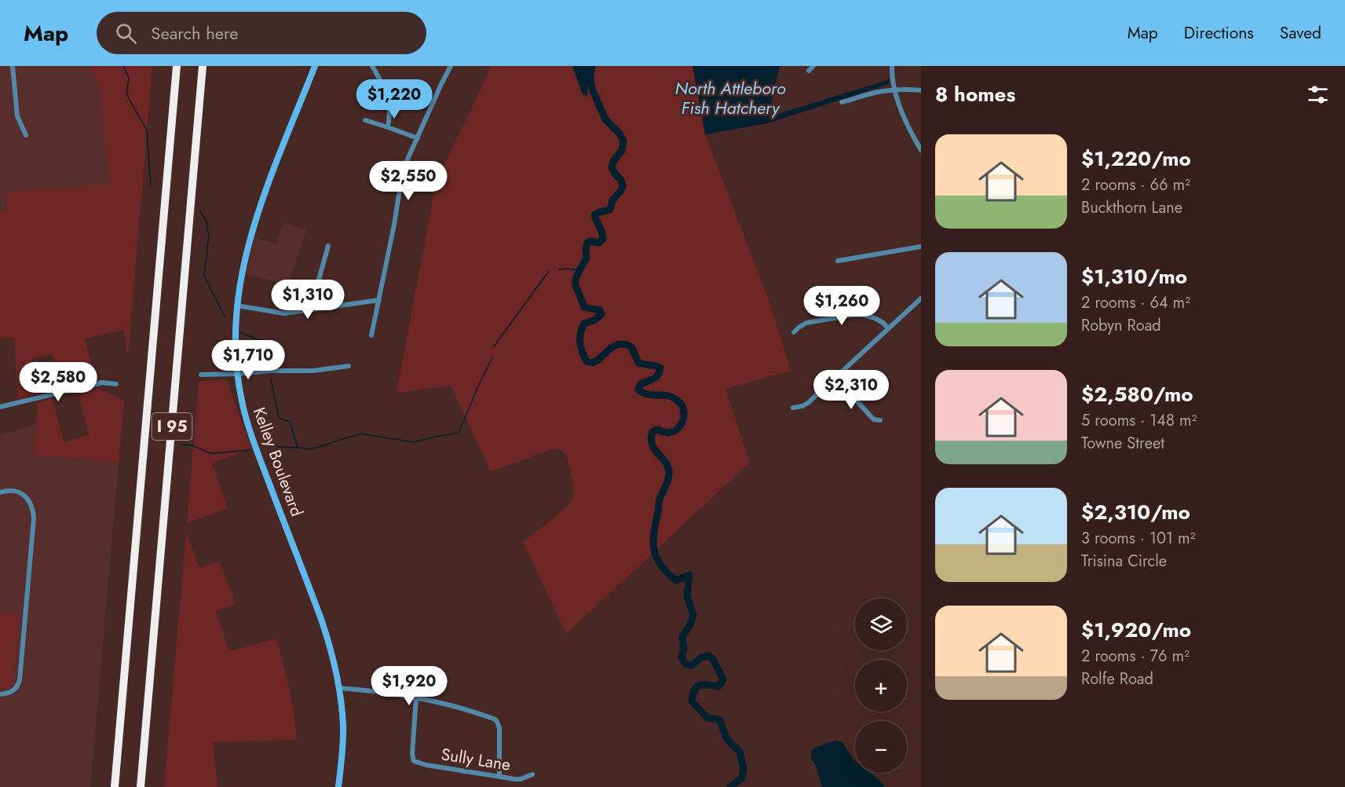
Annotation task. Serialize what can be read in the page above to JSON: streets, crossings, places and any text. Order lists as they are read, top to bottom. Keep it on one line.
{"streets":{"highway":["I 95"],"main road":["Kelley Boulevard"],"street":["Sully Lane"]},"water":["North Attleboro Fish Hatchery"],"page":{"header":"Map","search":"Search here","nav":["Map","Directions","Saved"],"heading":"8 homes","price":["$1,220","$2,550","$1,310","$1,260","$1,710","$2,580","$2,310","$1,920"],"list":[{"name":"$1,220/mo","note":"2 rooms · 66 m² · Buckthorn Lane"},{"name":"$1,310/mo","note":"2 rooms · 64 m² · Robyn Road"},{"name":"$2,580/mo","note":"5 rooms · 148 m² · Towne Street"},{"name":"$2,310/mo","note":"3 rooms · 101 m² · Trisina Circle"},{"name":"$1,920/mo","note":"2 rooms · 76 m² · Rolfe Road"}],"map_buttons":["+","−"]}}
